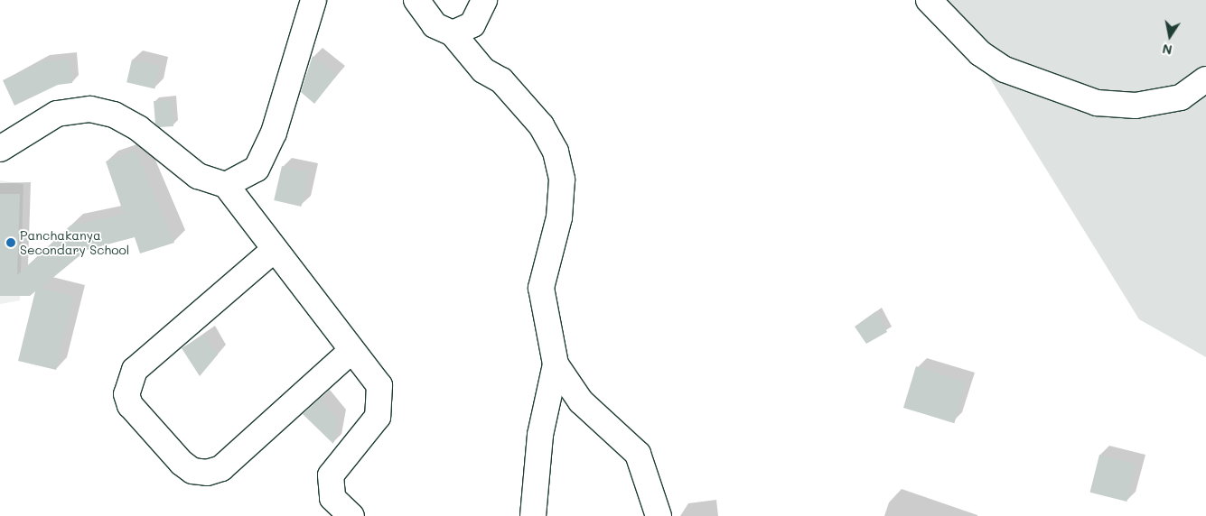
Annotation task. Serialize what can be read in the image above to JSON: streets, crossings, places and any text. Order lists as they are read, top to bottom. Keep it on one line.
{"places":["Panchakanya Secondary School"],"north":"bottom"}
